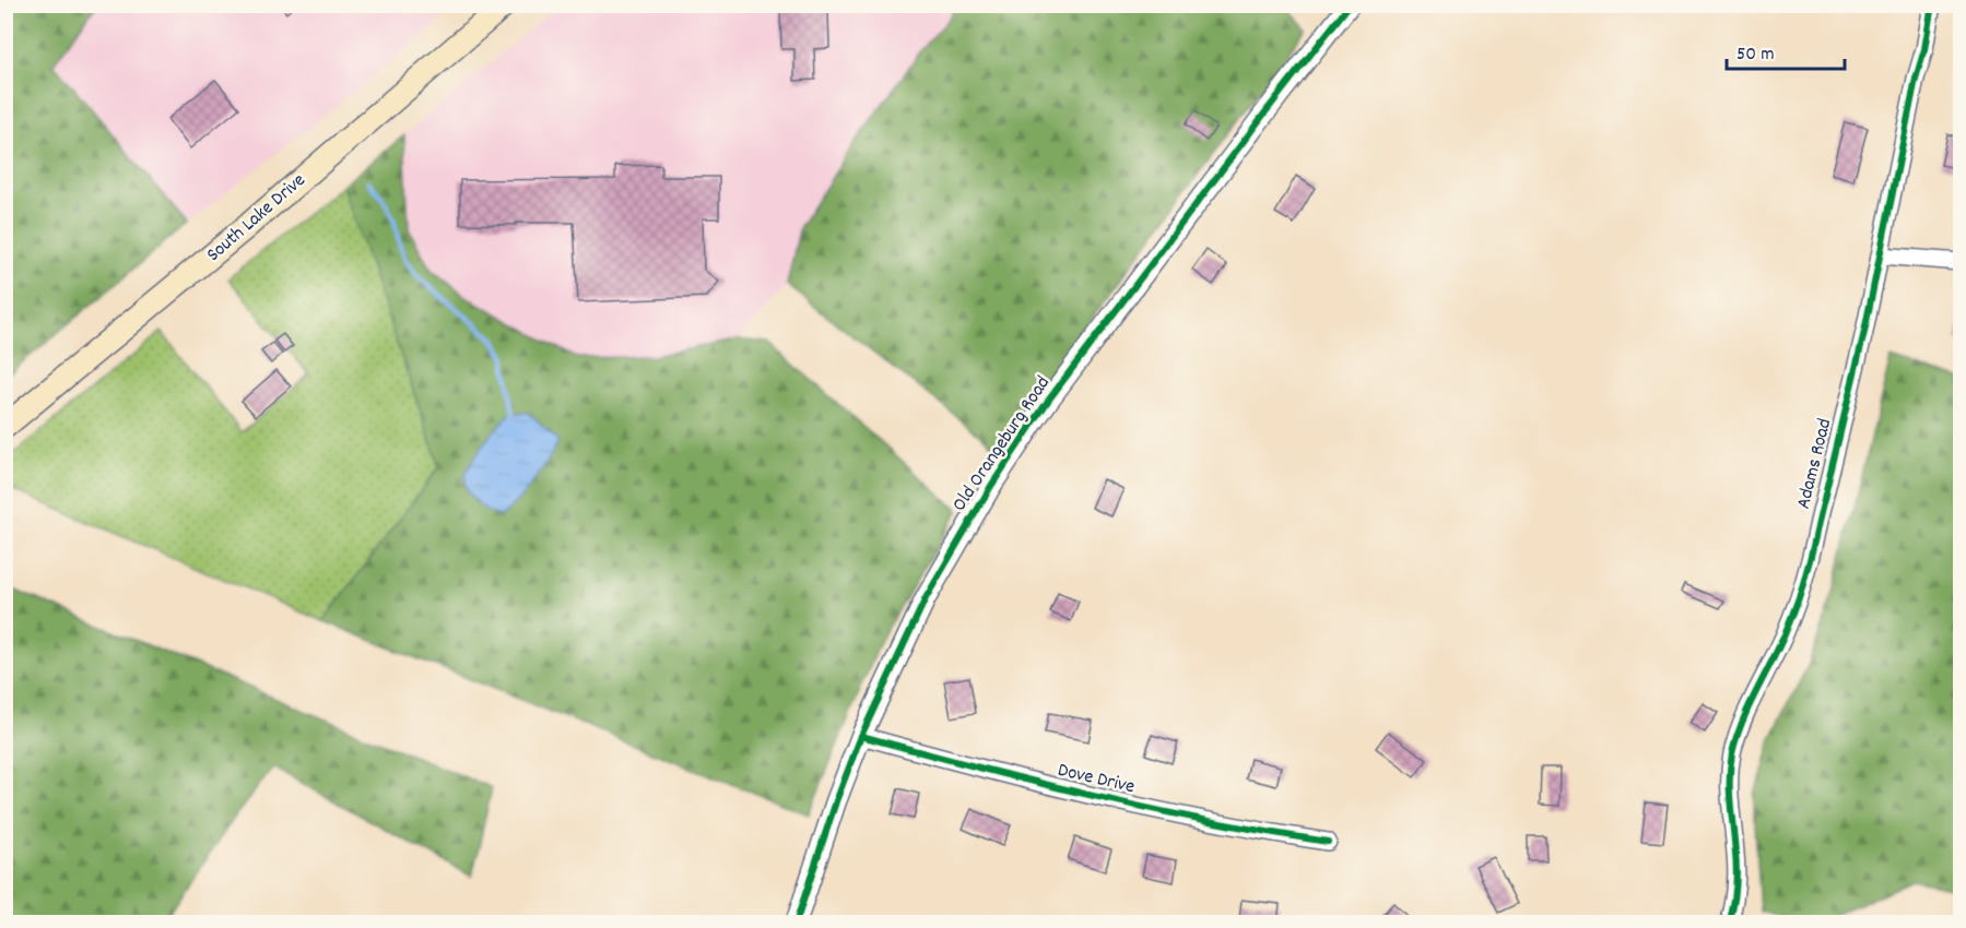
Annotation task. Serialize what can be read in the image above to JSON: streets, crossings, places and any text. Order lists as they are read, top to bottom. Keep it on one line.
{"streets":{"main road":["South Lake Drive"],"street":["Old Orangeburg Road","Adams Road","Dove Drive"]},"crossings":[["Old Orangeburg Road","Dove Drive"]],"scale_bar":"50 m"}
